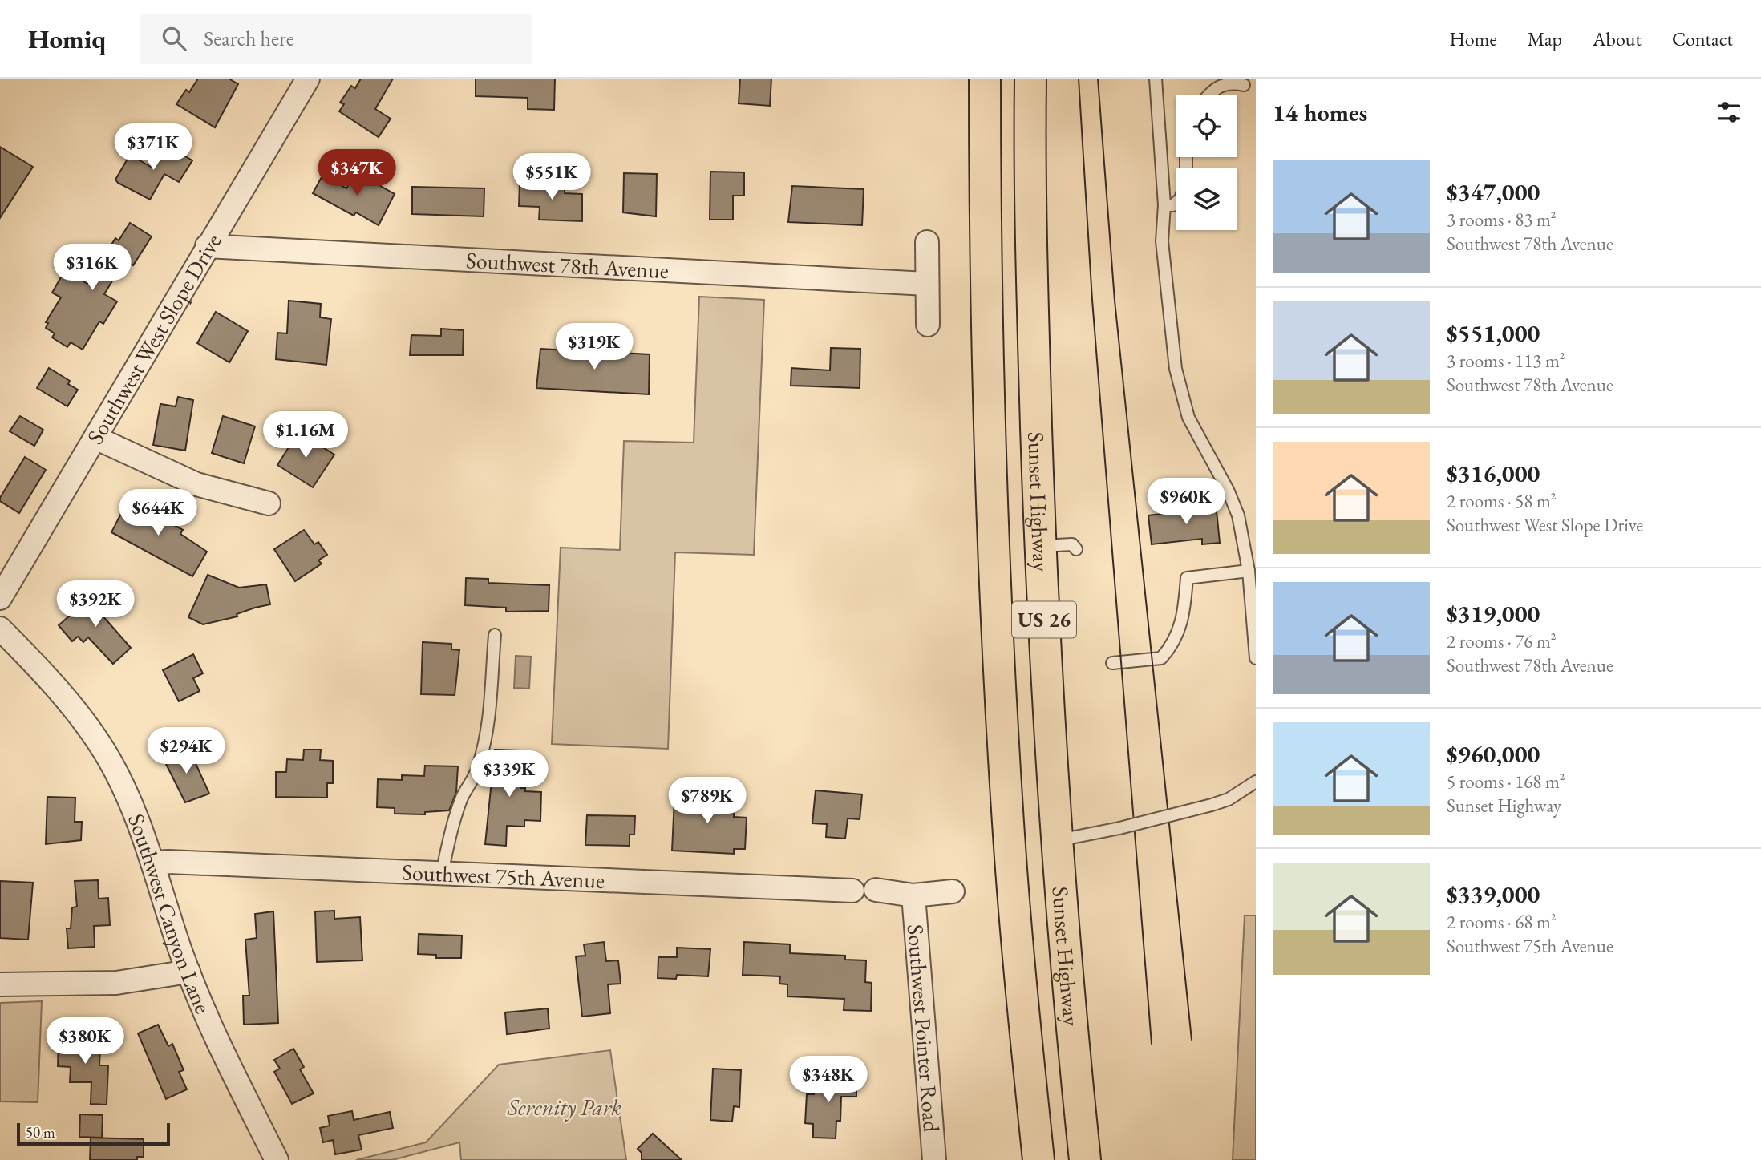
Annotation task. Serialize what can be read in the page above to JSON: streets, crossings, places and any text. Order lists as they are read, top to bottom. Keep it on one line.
{"streets":{"highway":["Sunset Highway","US 26"],"street":["Southwest 78th Avenue","Southwest West Slope Drive","Southwest 75th Avenue","Southwest Canyon Lane","Southwest Pointer Road"]},"crossings":[["Southwest 78th Avenue","Southwest West Slope Drive"],["Southwest 75th Avenue","Southwest Canyon Lane"]],"parks":["Serenity Park"],"scale_bar":"50 m","page":{"header":"Homiq","search":"Search here","nav":["Home","Map","About","Contact"],"heading":"14 homes","price":["$371K","$347K","$551K","$316K","$319K","$1.16M","$960K","$644K","$392K","$294K","$339K","$789K","$380K","$348K"],"list":[{"name":"$347,000","note":"3 rooms · 83 m² · Southwest 78th Avenue"},{"name":"$551,000","note":"3 rooms · 113 m² · Southwest 78th Avenue"},{"name":"$316,000","note":"2 rooms · 58 m² · Southwest West Slope Drive"},{"name":"$319,000","note":"2 rooms · 76 m² · Southwest 78th Avenue"},{"name":"$960,000","note":"5 rooms · 168 m² · Sunset Highway"},{"name":"$339,000","note":"2 rooms · 68 m² · Southwest 75th Avenue"}],"scale":"50 m"}}
